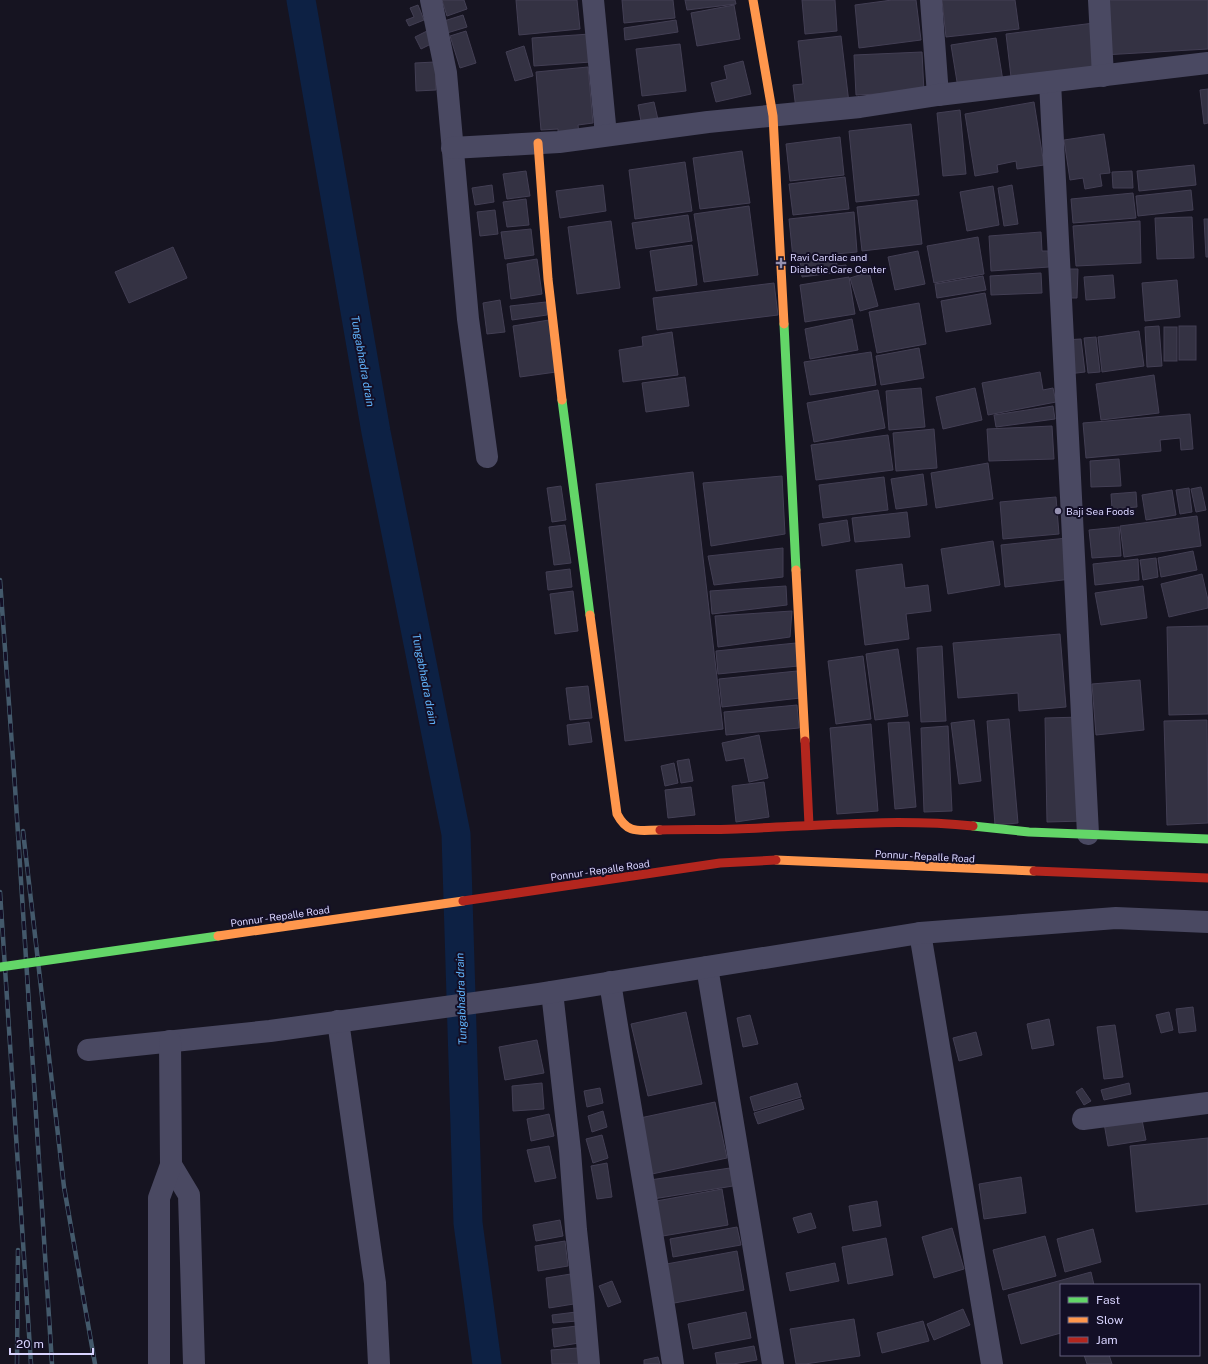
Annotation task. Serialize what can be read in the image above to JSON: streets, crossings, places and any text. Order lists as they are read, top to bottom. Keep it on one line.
{"streets":{"street":["Ponnur - Repalle Road"]},"water":["Tungabhadra drain"],"places":{"health":["Ravi Cardiac and Diabetic Care Center"],"other":["Baji Sea Foods"]},"legend":["Fast","Slow","Jam"],"scale_bar":"20 m"}
